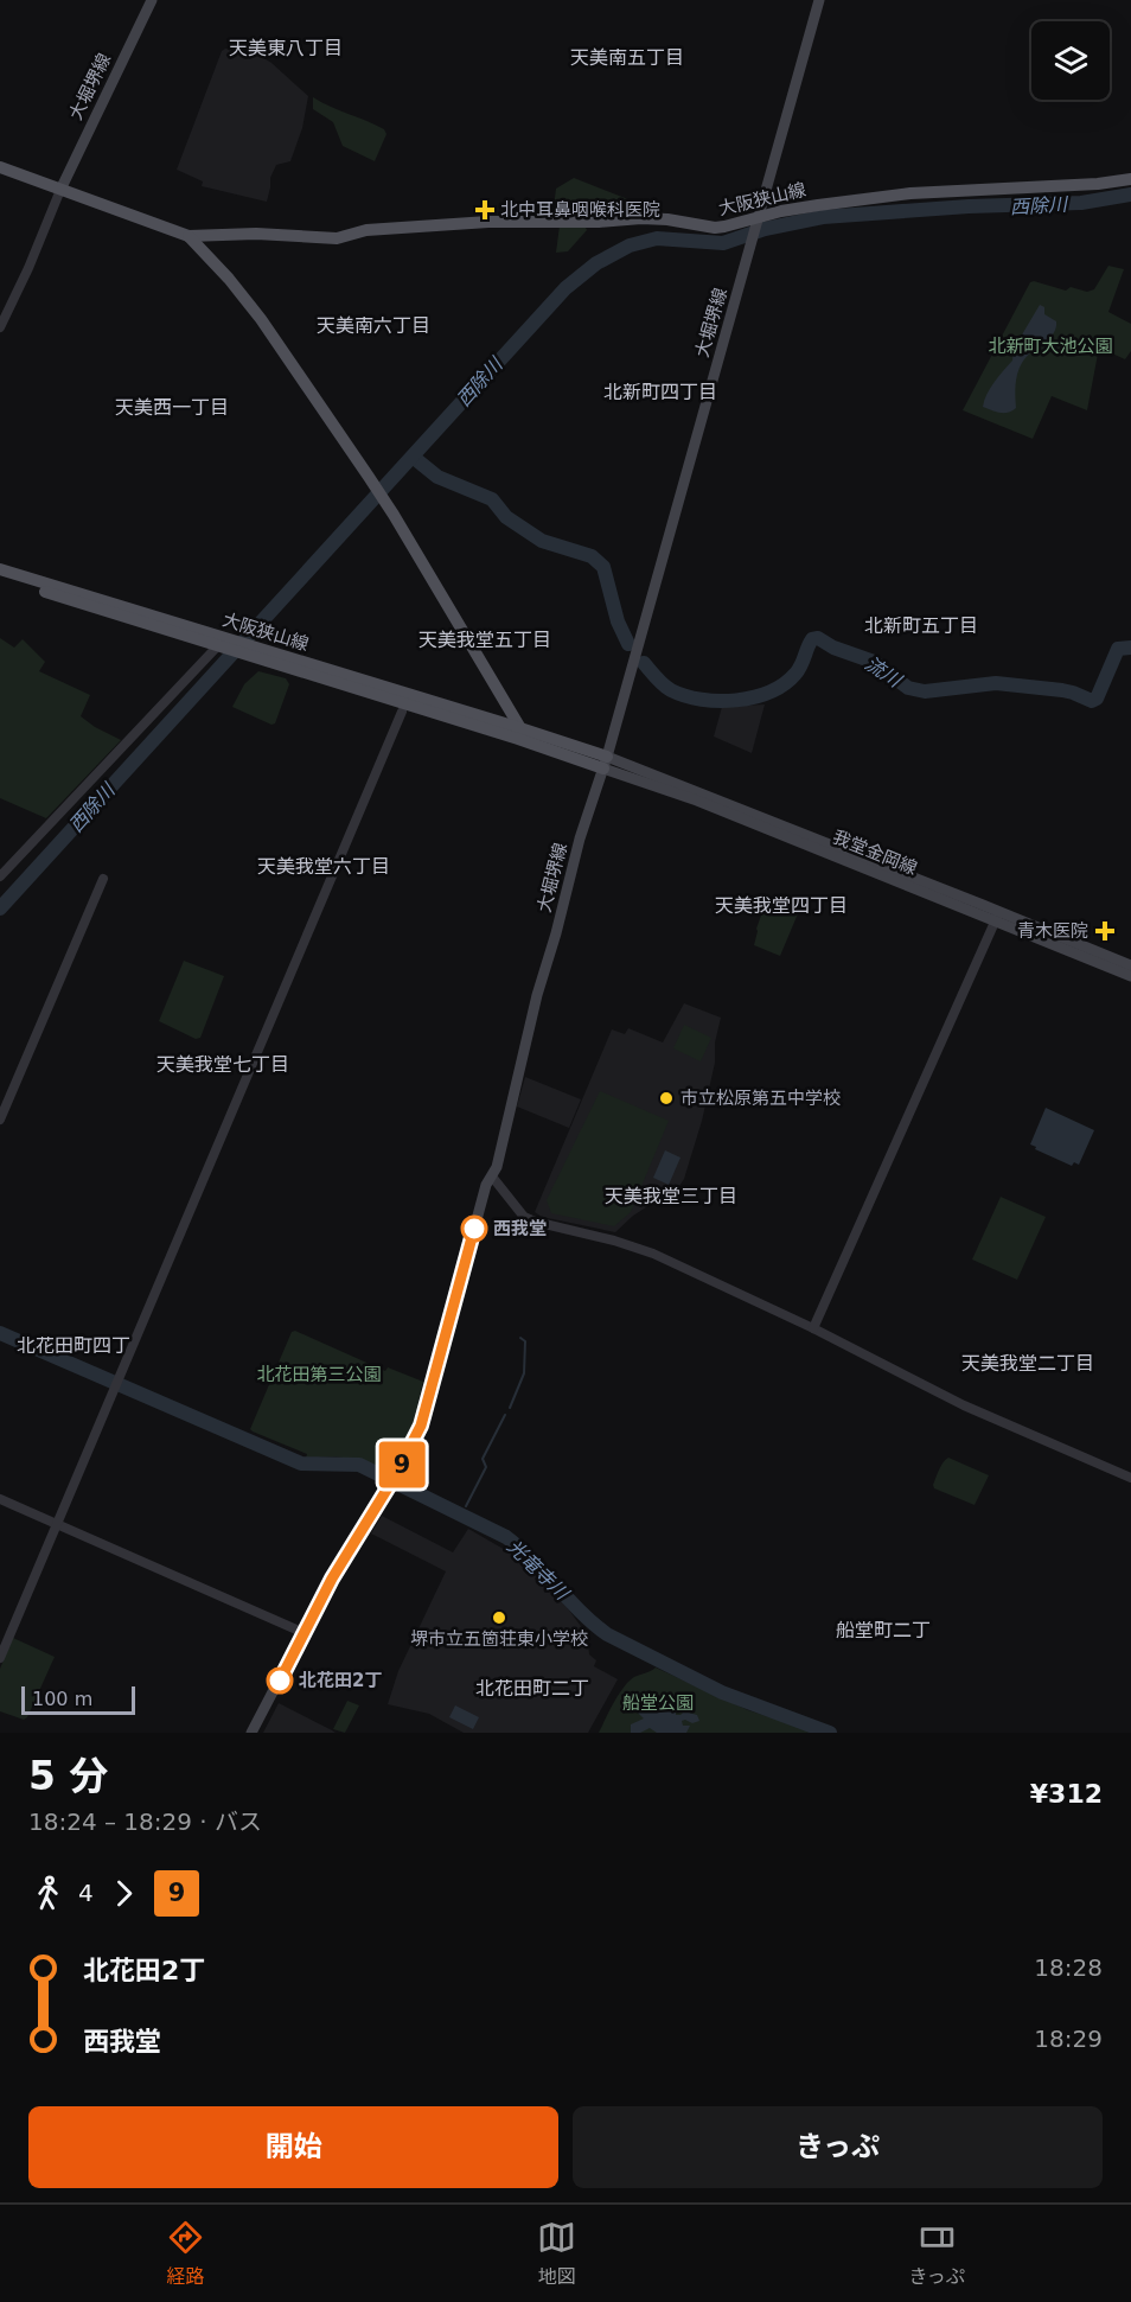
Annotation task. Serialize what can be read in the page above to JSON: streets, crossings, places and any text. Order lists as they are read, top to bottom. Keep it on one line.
{"streets":{"main road":["大堀堺線","大阪狭山線","我堂金岡線"]},"crossings":[["大堀堺線","大阪狭山線"],["大堀堺線","我堂金岡線"],["大阪狭山線","我堂金岡線"]],"districts":["天美東八丁目","天美南五丁目","天美南六丁目","北新町四丁目","天美西一丁目","北新町五丁目","天美我堂五丁目","天美我堂六丁目","天美我堂四丁目","天美我堂七丁目","天美我堂三丁目","北花田町四丁","天美我堂二丁目","船堂町二丁","北花田町二丁"],"water":["西除川","流川","光竜寺川"],"parks":["北新町大池公園","北花田第三公園","船堂公園"],"places":{"health":["北中耳鼻咽喉科医院","青木医院"],"other":["市立松原第五中学校","西我堂","堺市立五箇荘東小学校","北花田2丁"]},"lines":["bus line 9"],"scale_bar":"100 m","page":{"on_map":"9","scale":"100 m","heading":["5 分","18:24 – 18:29 · バス","¥312"],"legs":["4","9"],"list":[{"name":"北花田2丁","value":"18:28"},{"name":"西我堂","value":"18:29"}],"buttons":["開始","きっぷ"],"tabs":["経路","地図","きっぷ"]}}
